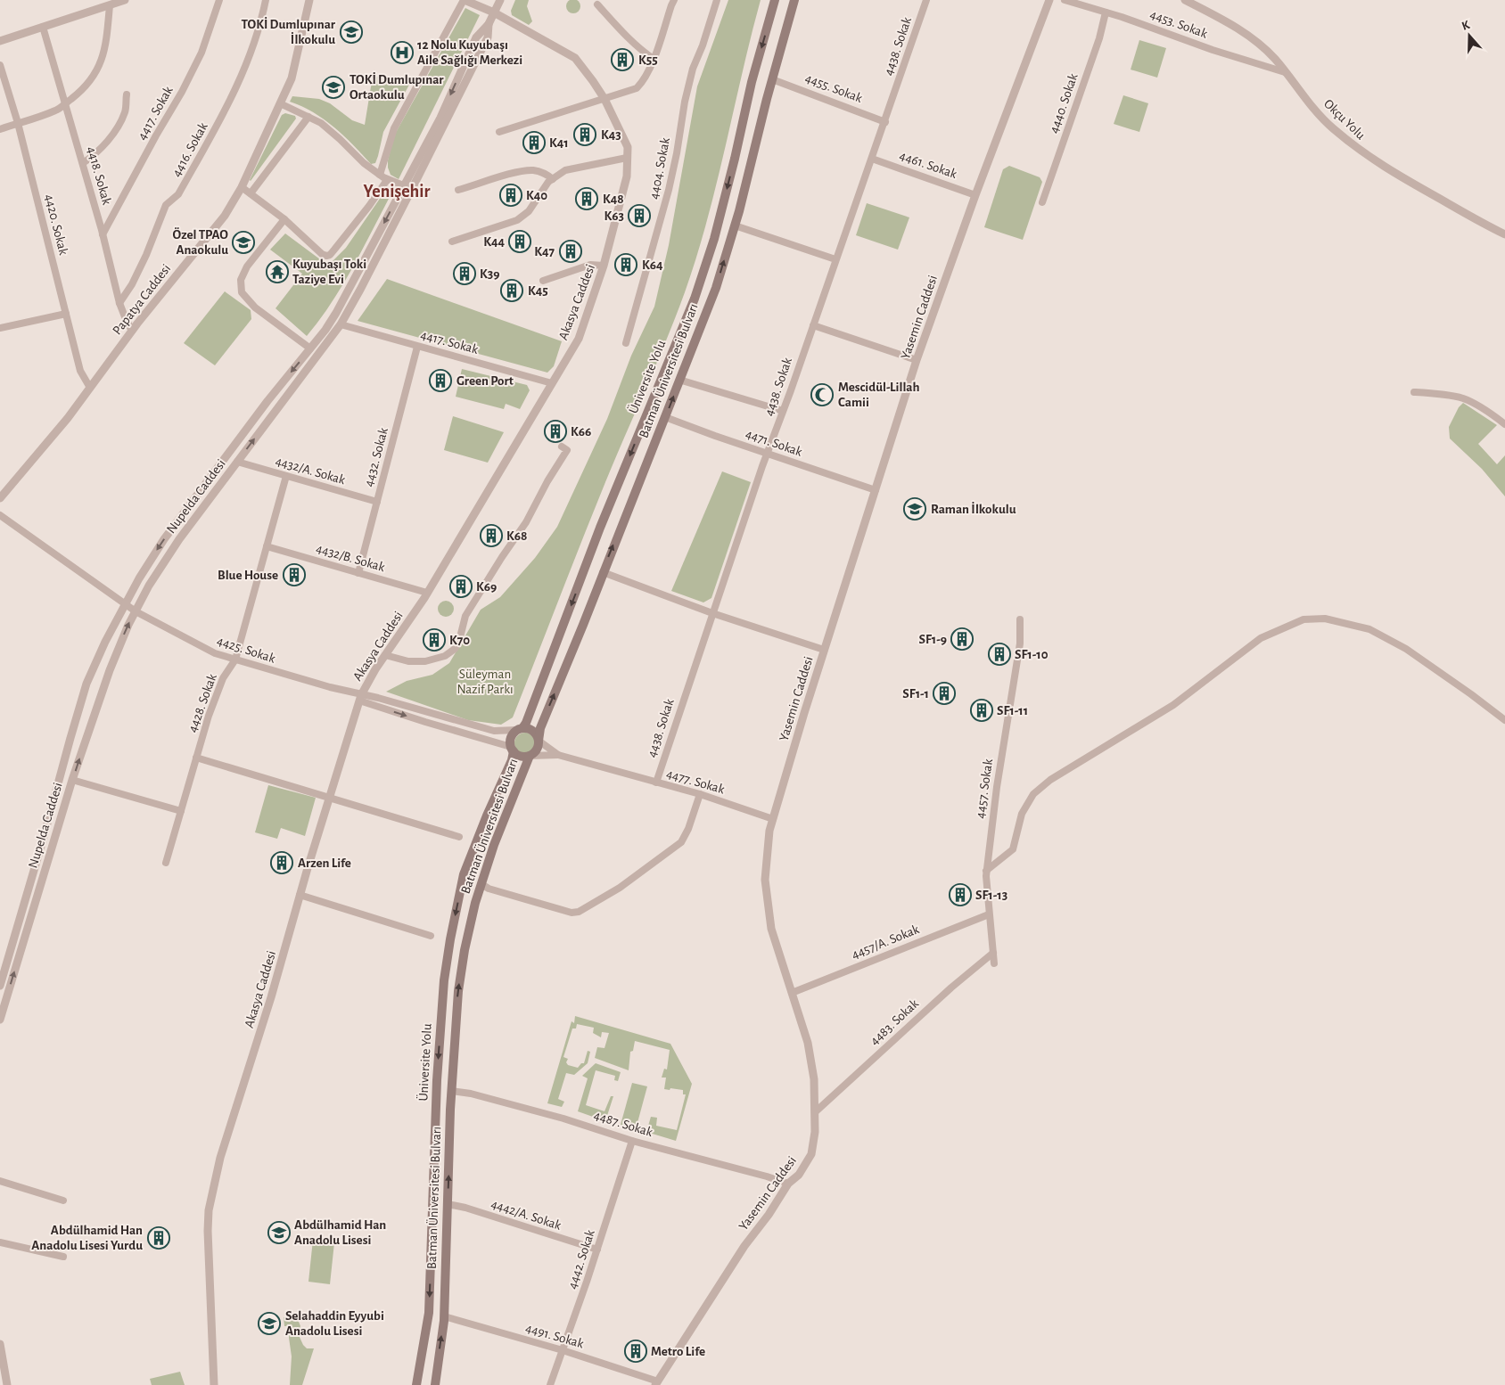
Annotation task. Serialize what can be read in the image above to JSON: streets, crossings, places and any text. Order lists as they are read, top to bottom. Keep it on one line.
{"streets":{"main road":["Batman Üniversitesi Bulvarı","Üniversite Yolu"],"street":["4453. Sokak","4438. Sokak","4455. Sokak","4440. Sokak","4417. Sokak","Okçu Yolu","4416. Sokak","4461. Sokak","4404. Sokak","4418. Sokak","4420. Sokak","Papatya Caddesi","Akasya Caddesi","Yasemin Caddesi","4471. Sokak","4432. Sokak","4432/A. Sokak","Nupelda Caddesi","4432/B. Sokak","4425. Sokak","4428. Sokak","4477. Sokak","4457. Sokak","4457/A. Sokak","4483. Sokak","4487. Sokak","4442/A. Sokak","4442. Sokak","4491. Sokak"]},"crossings":[["4453. Sokak","4440. Sokak"],["4453. Sokak","Okçu Yolu"],["4438. Sokak","4455. Sokak"],["4438. Sokak","4461. Sokak"],["4438. Sokak","4471. Sokak"],["4438. Sokak","4477. Sokak"],["4455. Sokak","Batman Üniversitesi Bulvarı"],["4417. Sokak","4418. Sokak"],["4417. Sokak","Akasya Caddesi"],["4417. Sokak","4432. Sokak"],["4417. Sokak","Nupelda Caddesi"],["4416. Sokak","4418. Sokak"],["4461. Sokak","Yasemin Caddesi"],["4418. Sokak","Papatya Caddesi"],["4420. Sokak","Papatya Caddesi"],["Akasya Caddesi","Nupelda Caddesi"],["Akasya Caddesi","4432/B. Sokak"],["Akasya Caddesi","4425. Sokak"],["Yasemin Caddesi","4471. Sokak"],["Yasemin Caddesi","4477. Sokak"],["Yasemin Caddesi","4457/A. Sokak"],["Yasemin Caddesi","4483. Sokak"],["Yasemin Caddesi","4487. Sokak"],["Yasemin Caddesi","4491. Sokak"],["Batman Üniversitesi Bulvarı","Üniversite Yolu"],["Batman Üniversitesi Bulvarı","4471. Sokak"],["Batman Üniversitesi Bulvarı","4425. Sokak"],["Batman Üniversitesi Bulvarı","4487. Sokak"],["Batman Üniversitesi Bulvarı","4442/A. Sokak"],["Batman Üniversitesi Bulvarı","4491. Sokak"],["Üniversite Yolu","4425. Sokak"],["4432. Sokak","4432/A. Sokak"],["4432. Sokak","4432/B. Sokak"],["4432/A. Sokak","Nupelda Caddesi"],["4432/A. Sokak","4428. Sokak"],["Nupelda Caddesi","4425. Sokak"],["4432/B. Sokak","4428. Sokak"],["4425. Sokak","4428. Sokak"],["4457. Sokak","4457/A. Sokak"],["4457. Sokak","4483. Sokak"],["4487. Sokak","4442. Sokak"],["4442/A. Sokak","4442. Sokak"],["4442. Sokak","4491. Sokak"]],"one_way":["Batman Üniversitesi Bulvarı","Üniversite Yolu"],"districts":["Yenişehir"],"parks":["Süleyman Nazif Parkı"],"places":{"school or university":["TOKİ Dumlupınar İlkokulu","TOKİ Dumlupınar Ortaokulu","Özel TPAO Anaokulu","Raman İlkokulu","Abdülhamid Han Anadolu Lisesi","Selahaddin Eyyubi Anadolu Lisesi"],"hospital":["12 Nolu Kuyubaşı Aile Sağlığı Merkezi"],"building":["K55","K43","K41","K40","K48","K63","K44","K47","K64","K39","K45","Green Port","K66","K68","Blue House","K69","SF1-9","K70","SF1-10","SF1-1","SF1-11","Arzen Life","SF1-13","Abdülhamid Han Anadolu Lisesi Yurdu","Metro Life"],"temple":["Kuyubaşı Toki Taziye Evi"],"mosque":["Mescidül-Lillah Camii"]},"north":"top"}
